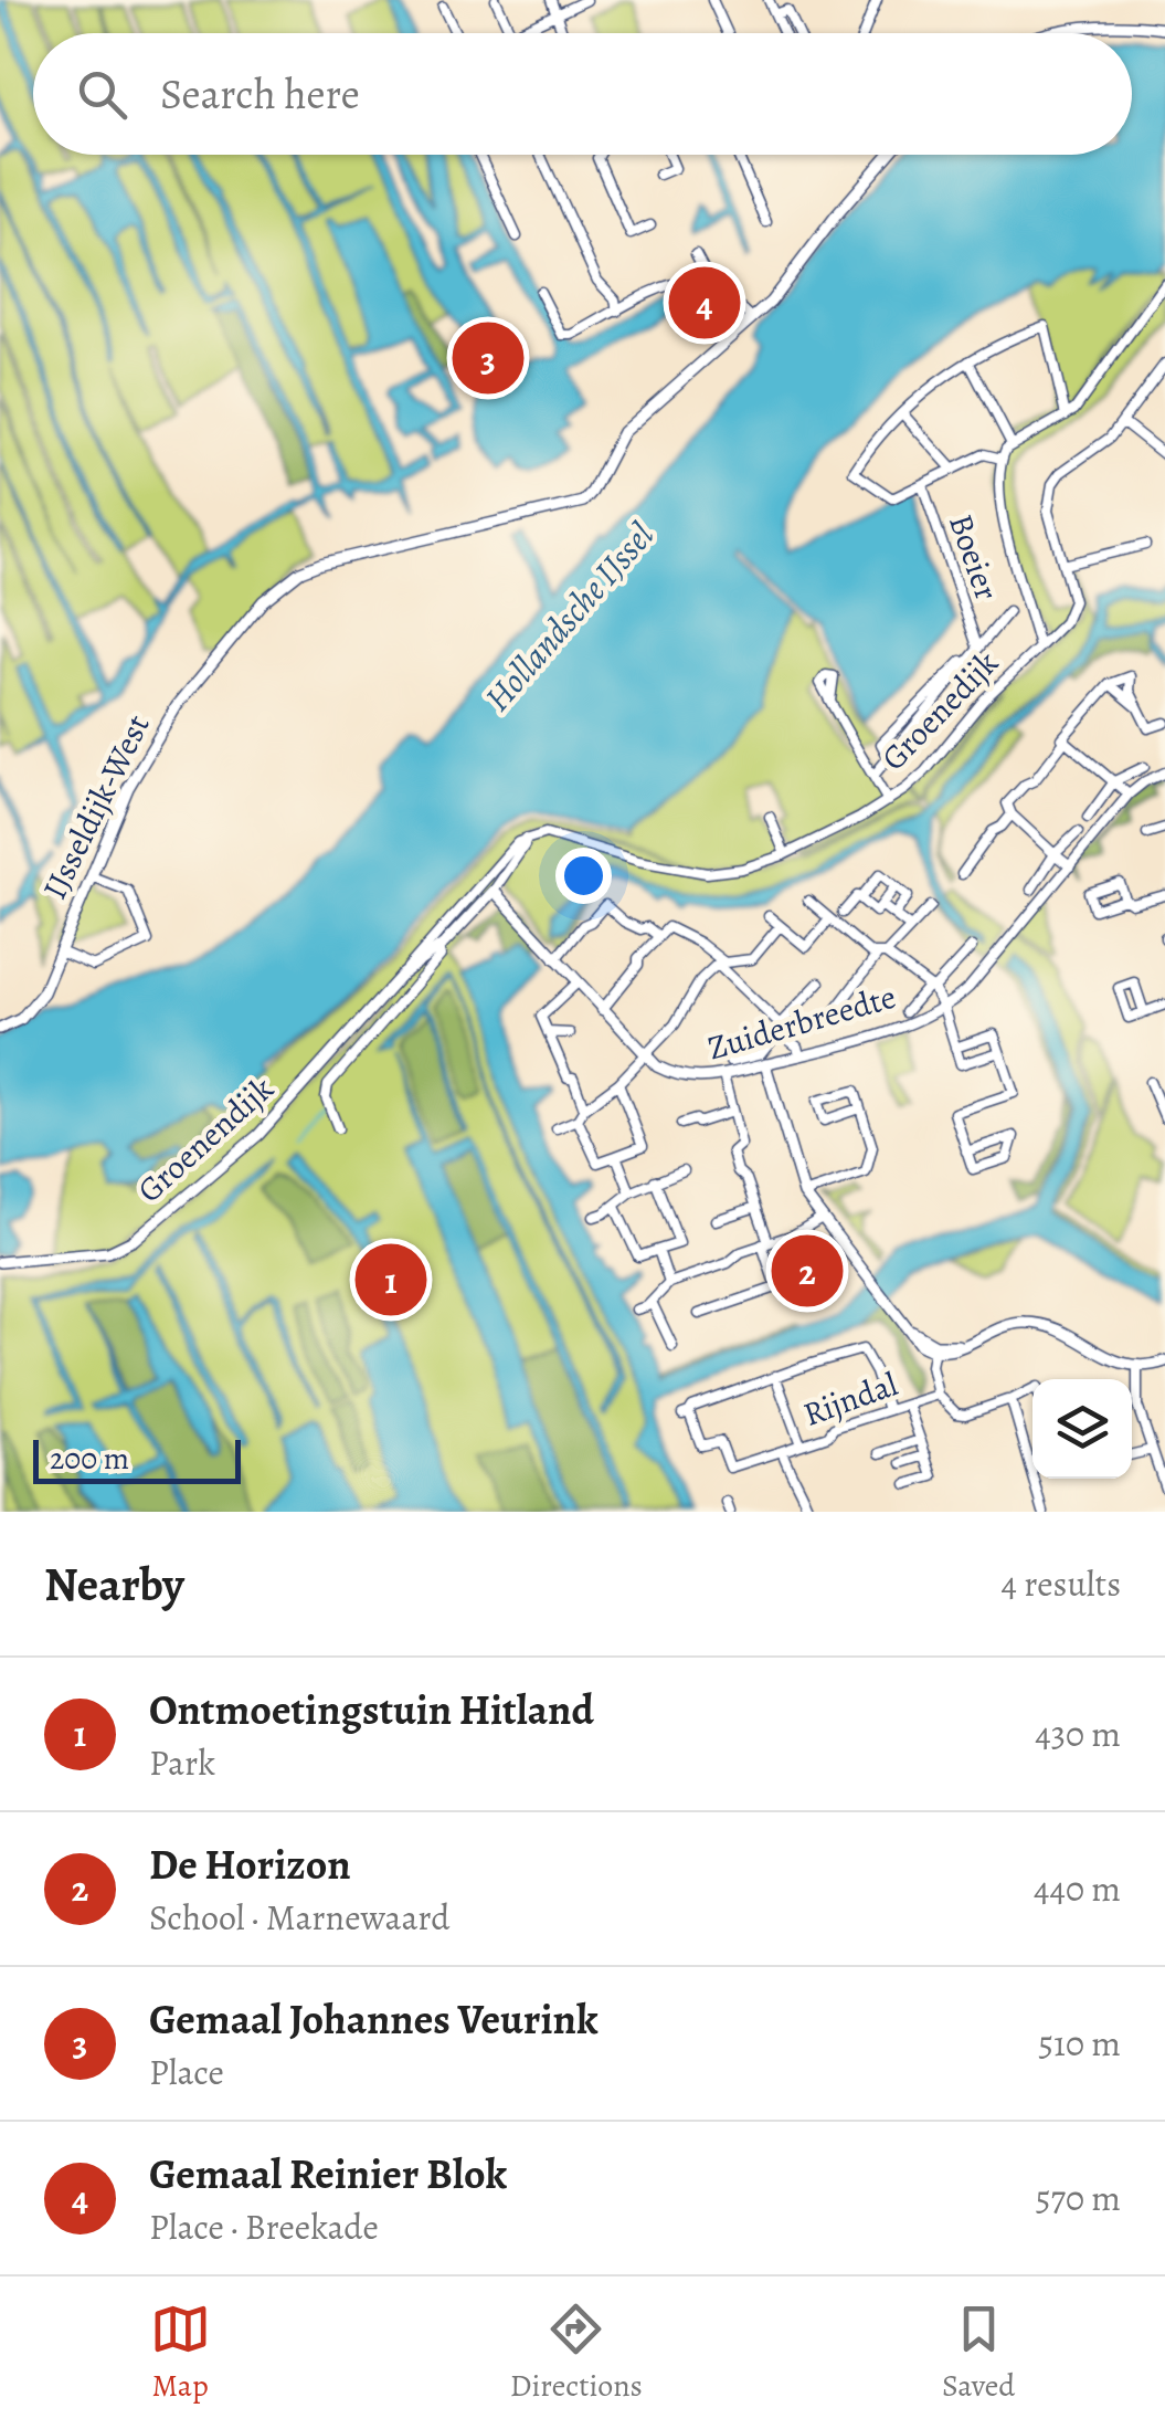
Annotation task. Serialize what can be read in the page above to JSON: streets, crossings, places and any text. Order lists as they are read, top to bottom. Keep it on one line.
{"streets":{"street":["Boeier","Groenedijk","IJsseldijk-West","Zuiderbreedte","Groenendijk","Rijndal"]},"water":["Hollandsche IJssel"],"scale_bar":"200 m","page":{"search":"Search here","pins":["4","3","2","1"],"scale":"200 m","heading":["Nearby","4 results"],"list":[{"mark":"1","name":"Ontmoetingstuin Hitland","note":"Park","value":"430 m"},{"mark":"2","name":"De Horizon","note":"School · Marnewaard","value":"440 m"},{"mark":"3","name":"Gemaal Johannes Veurink","note":"Place","value":"510 m"},{"mark":"4","name":"Gemaal Reinier Blok","note":"Place · Breekade","value":"570 m"}],"nav":["Map","Directions","Saved"]}}
